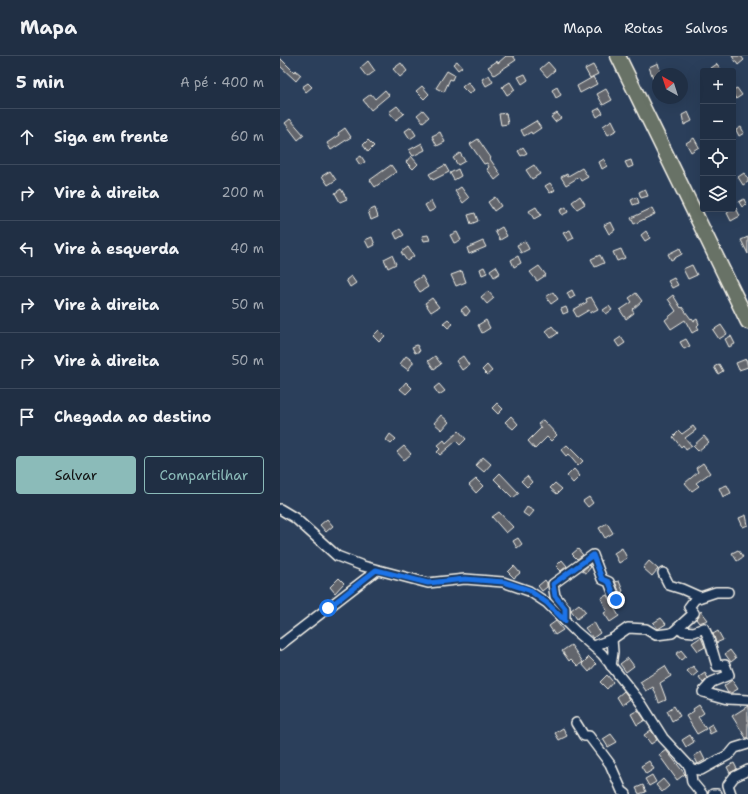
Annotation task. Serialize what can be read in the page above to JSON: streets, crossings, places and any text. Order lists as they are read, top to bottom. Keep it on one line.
{"north":"top left","page":{"header":"Mapa","nav":["Mapa","Rotas","Salvos"],"heading":["5 min","A pé · 400 m"],"map_buttons":["+","−"],"list":[["Siga em frente","60 m"],["Vire à direita","200 m"],["Vire à esquerda","40 m"],["Vire à direita","50 m"],["Vire à direita","50 m"],"Chegada ao destino"],"buttons":["Salvar","Compartilhar"]}}
